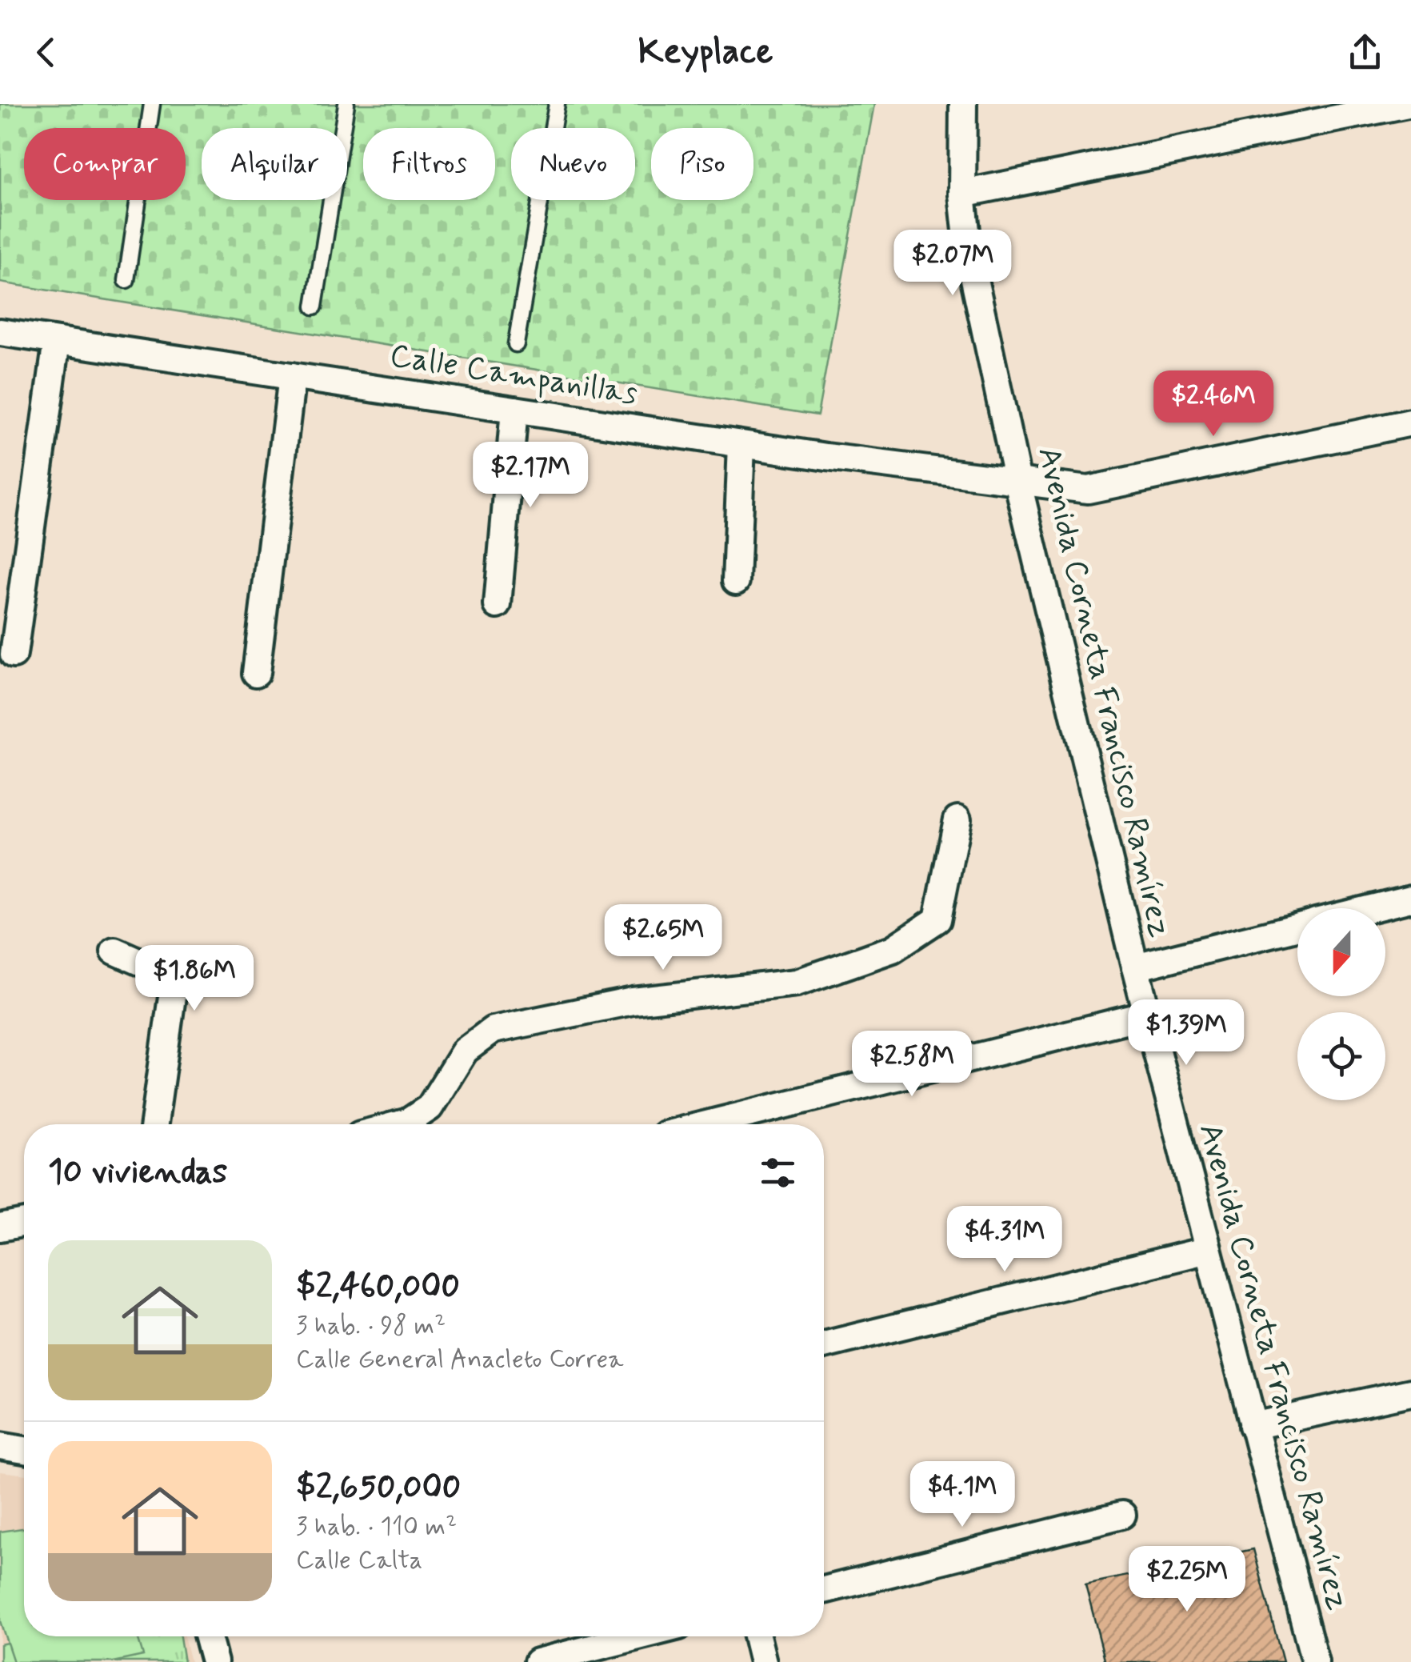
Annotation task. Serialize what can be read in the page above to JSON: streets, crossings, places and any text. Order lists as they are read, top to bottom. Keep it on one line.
{"streets":{"street":["Calle Campanillas","Avenida Corneta Francisco Ramírez"]},"crossings":[["Calle Campanillas","Avenida Corneta Francisco Ramírez"]],"north":"bottom","page":{"header":"Keyplace","chip":["Comprar","Alquilar","Filtros","Nuevo","Piso"],"price":["$2.07M","$2.46M","$2.17M","$2.65M","$1.86M","$1.39M","$2.58M","$4.31M","$4.1M","$2.25M"],"heading":"10 viviendas","list":[{"name":"$2,460,000","note":"3 hab. · 98 m² · Calle General Anacleto Correa"},{"name":"$2,650,000","note":"3 hab. · 110 m² · Calle Calta"}]}}
